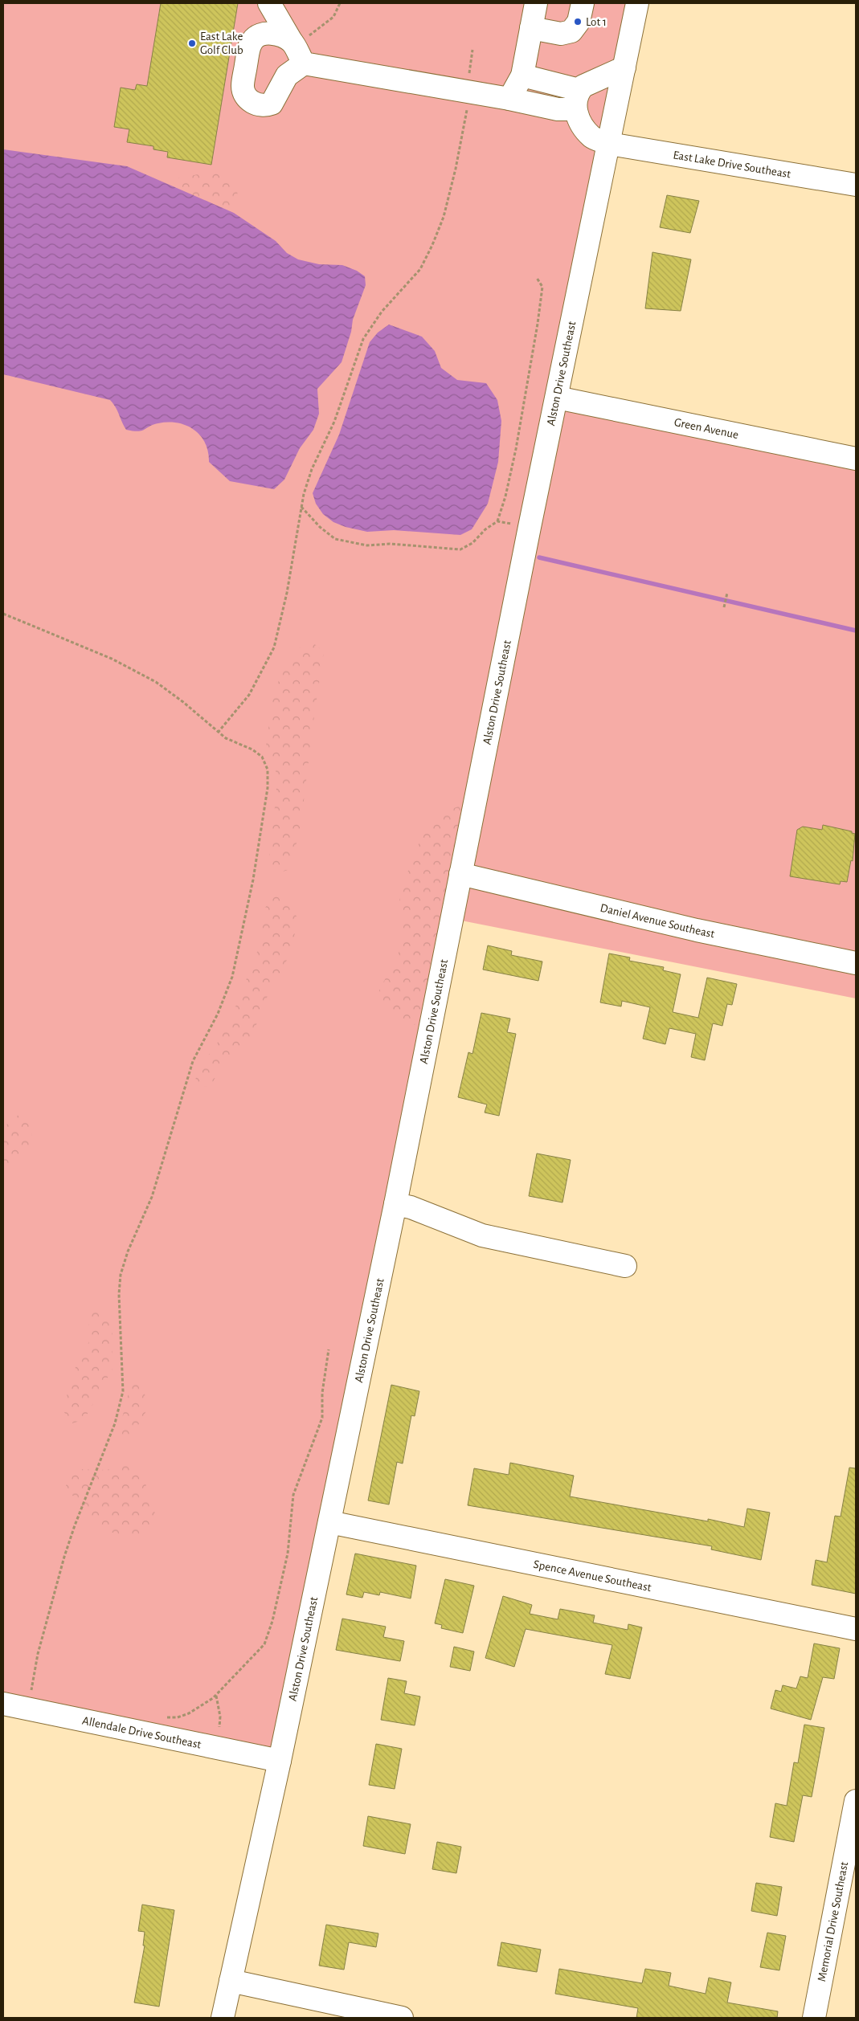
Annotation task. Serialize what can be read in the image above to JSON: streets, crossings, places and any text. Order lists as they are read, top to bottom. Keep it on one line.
{"streets":{"street":["East Lake Drive Southeast","Alston Drive Southeast","Green Avenue","Daniel Avenue Southeast","Spence Avenue Southeast","Allendale Drive Southeast","Memorial Drive Southeast"]},"crossings":[["East Lake Drive Southeast","Alston Drive Southeast"],["Alston Drive Southeast","Green Avenue"],["Alston Drive Southeast","Daniel Avenue Southeast"],["Alston Drive Southeast","Spence Avenue Southeast"],["Alston Drive Southeast","Allendale Drive Southeast"]],"places":["Lot 1","East Lake Golf Club"]}
